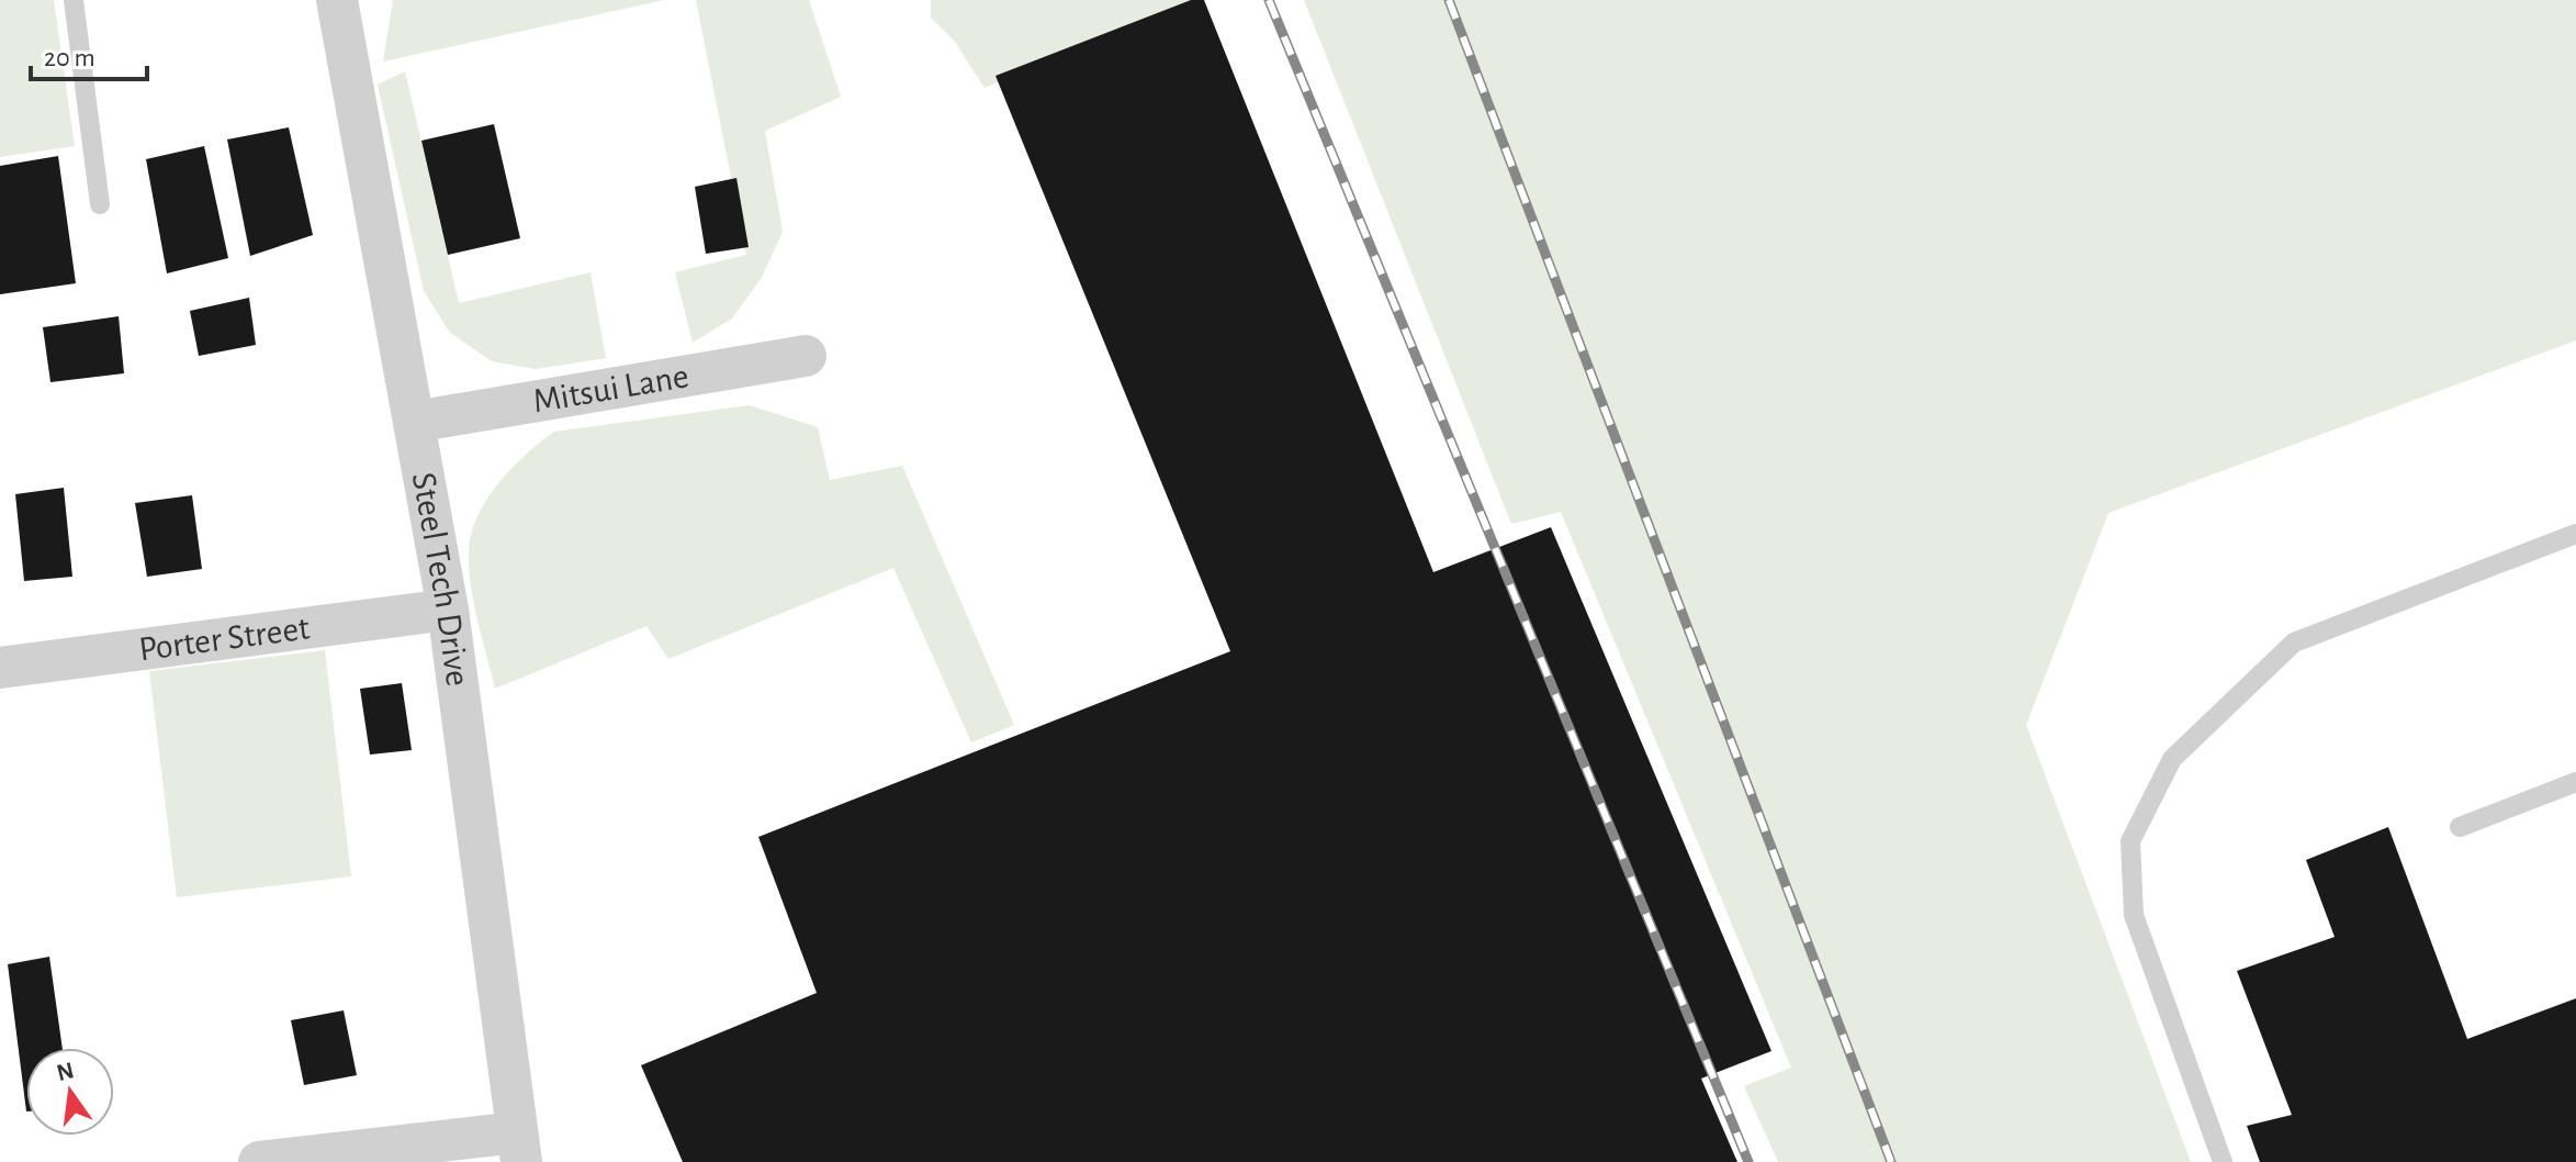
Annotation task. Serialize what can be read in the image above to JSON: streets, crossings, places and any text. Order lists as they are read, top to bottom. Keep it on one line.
{"streets":{"street":["Mitsui Lane","Steel Tech Drive","Porter Street"]},"crossings":[["Mitsui Lane","Steel Tech Drive"],["Steel Tech Drive","Porter Street"]],"scale_bar":"20 m","north":"top"}
